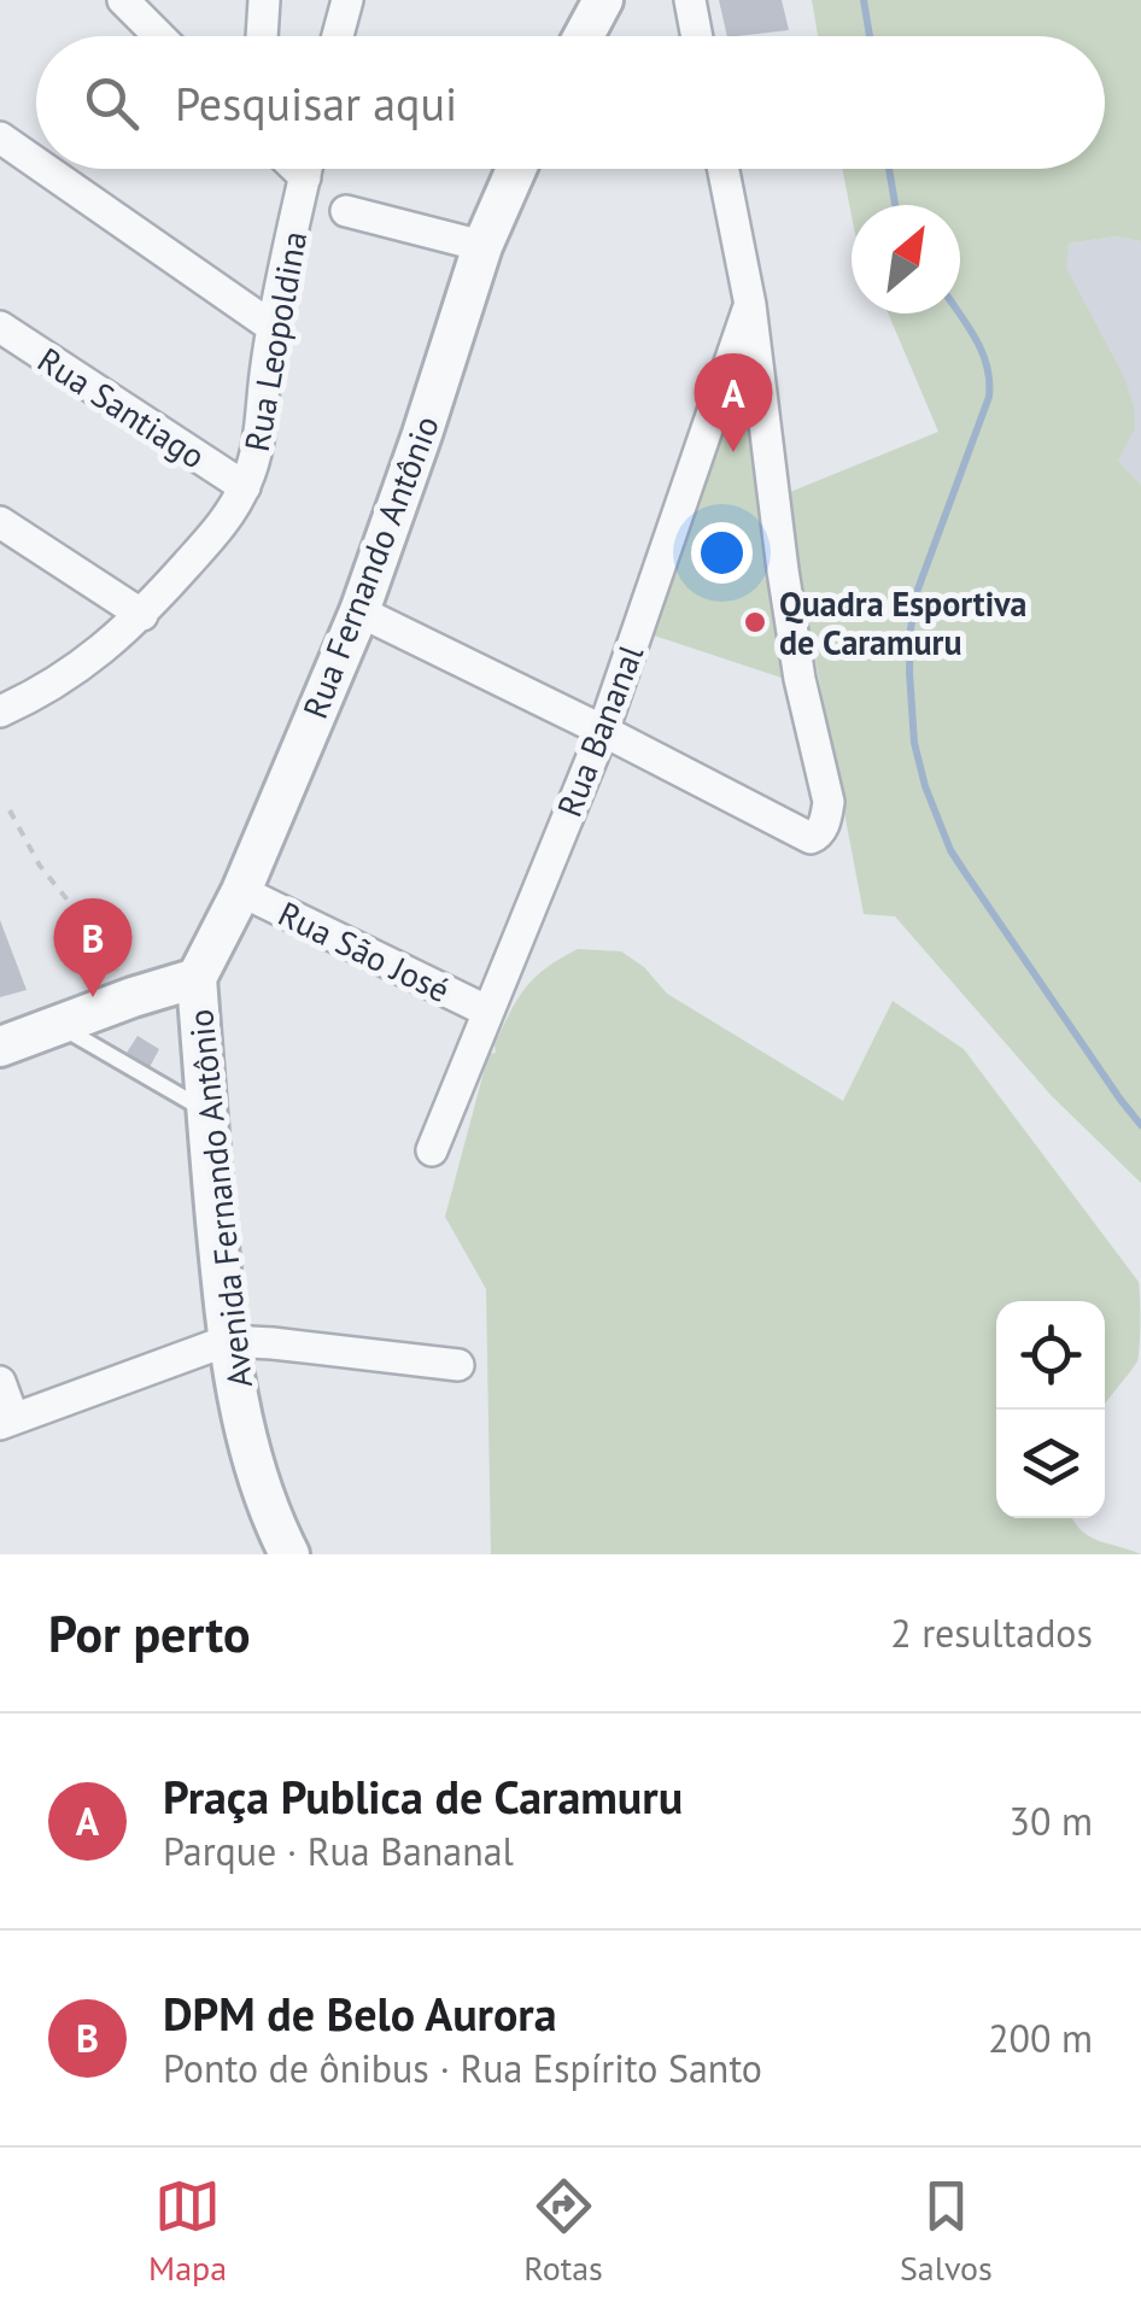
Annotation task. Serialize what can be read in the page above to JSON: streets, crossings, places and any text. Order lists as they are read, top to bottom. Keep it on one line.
{"streets":{"street":["Rua Leopoldina","Rua Santiago","Rua Fernando Antônio","Rua Bananal","Rua São José","Avenida Fernando Antônio"]},"crossings":[["Rua Leopoldina","Rua Santiago"],["Rua Fernando Antônio","Rua São José"],["Rua Fernando Antônio","Avenida Fernando Antônio"],["Rua Bananal","Rua São José"]],"places":["Quadra Esportiva de Caramuru"],"north":"top right","page":{"search":"Pesquisar aqui","pins":["A","B"],"heading":["Por perto","2 resultados"],"list":[{"mark":"A","name":"Praça Publica de Caramuru","note":"Parque · Rua Bananal","value":"30 m"},{"mark":"B","name":"DPM de Belo Aurora","note":"Ponto de ônibus · Rua Espírito Santo","value":"200 m"}],"nav":["Mapa","Rotas","Salvos"]}}
